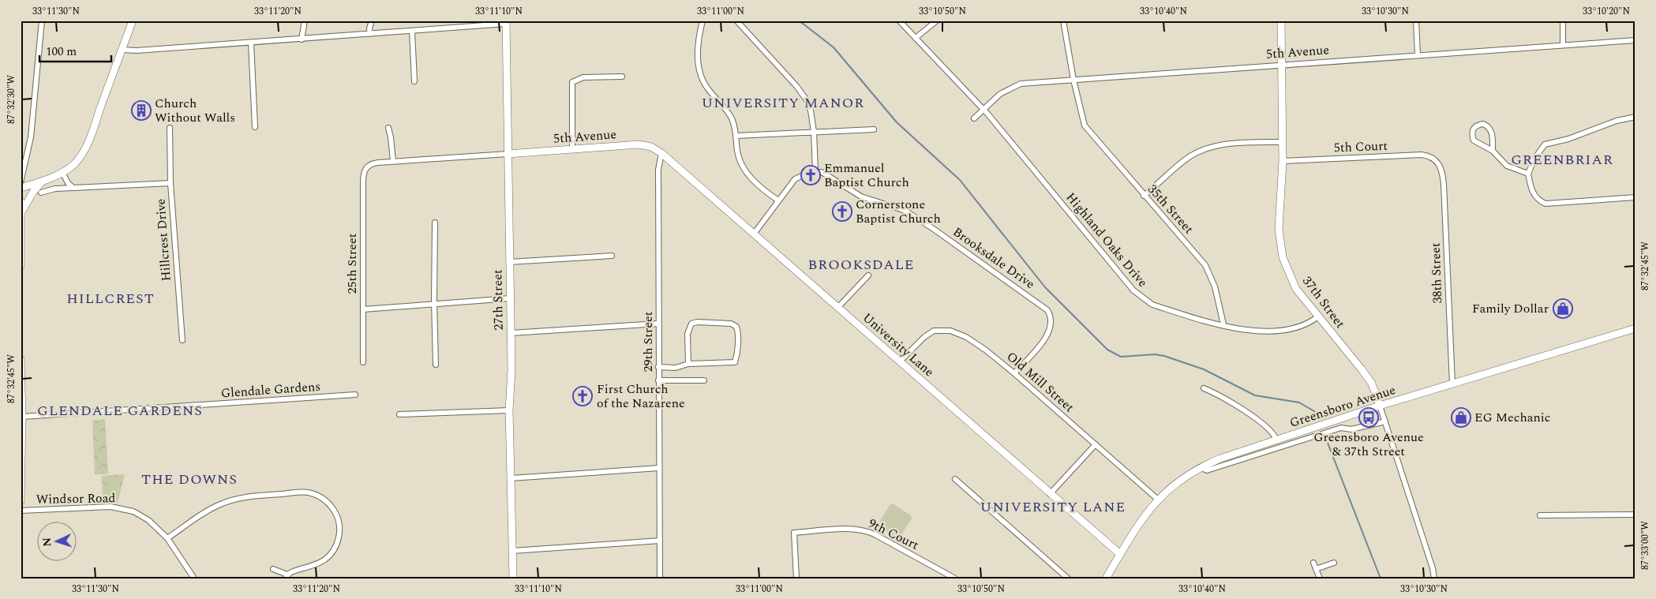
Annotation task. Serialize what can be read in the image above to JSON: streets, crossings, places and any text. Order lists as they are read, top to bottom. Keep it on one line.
{"streets":{"street":["5th Avenue","5th Court","35th Street","Hillcrest Drive","Highland Oaks Drive","Brooksdale Drive","25th Street","38th Street","27th Street","37th Street","29th Street","University Lane","Old Mill Street","Glendale Gardens","Greensboro Avenue","Windsor Road","9th Court"]},"crossings":[["5th Avenue","35th Street"],["5th Avenue","Highland Oaks Drive"],["5th Avenue","27th Street"],["5th Avenue","37th Street"],["5th Avenue","29th Street"],["5th Avenue","University Lane"],["5th Court","38th Street"],["5th Court","37th Street"],["35th Street","Highland Oaks Drive"],["Highland Oaks Drive","37th Street"],["Brooksdale Drive","Old Mill Street"],["38th Street","Greensboro Avenue"],["37th Street","Greensboro Avenue"],["29th Street","University Lane"],["University Lane","Old Mill Street"],["University Lane","Greensboro Avenue"],["Old Mill Street","Greensboro Avenue"]],"districts":["UNIVERSITY MANOR","GREENBRIAR","BROOKSDALE","HILLCREST","GLENDALE GARDENS","THE DOWNS","UNIVERSITY LANE"],"places":{"building":["Church Without Walls"],"church":["Emmanuel Baptist Church","Cornerstone Baptist Church","First Church of the Nazarene"],"shop":["Family Dollar","EG Mechanic"],"bus stop":["Greensboro Avenue & 37th Street"]},"scale_bar":"100 m","north":"left","coordinates":["33°11'30\"N","33°11'20\"N","33°11'10\"N","33°11'00\"N","33°10'50\"N","33°10'40\"N","33°10'30\"N","33°10'20\"N","87°32'30\"W","87°32'45\"W","87°33'00\"W"]}
